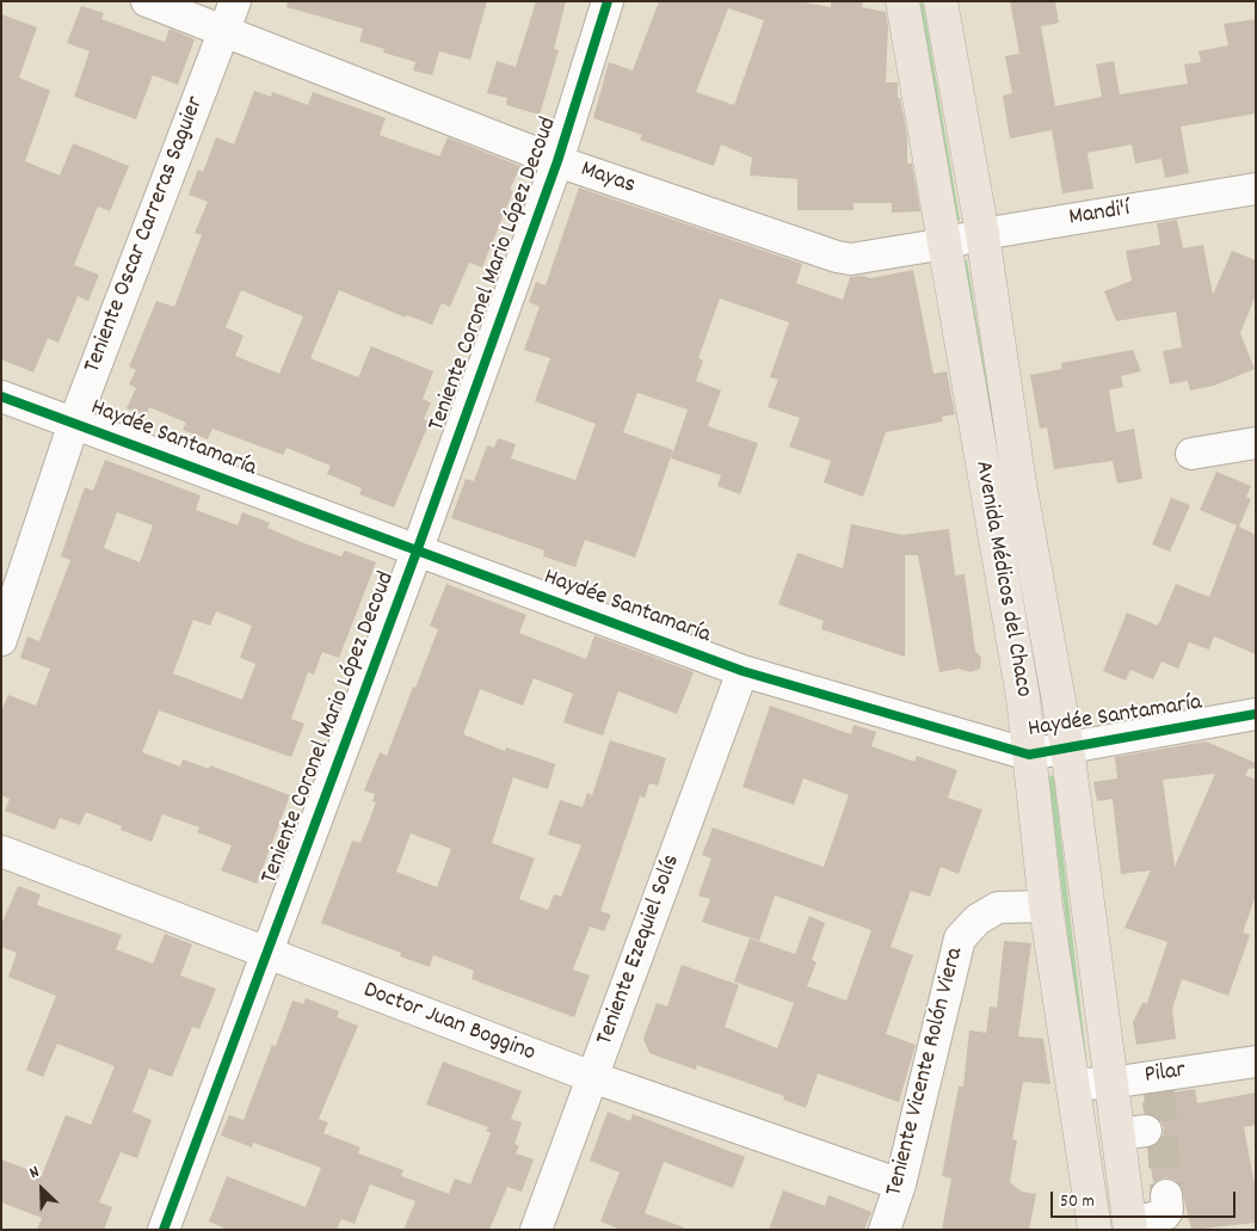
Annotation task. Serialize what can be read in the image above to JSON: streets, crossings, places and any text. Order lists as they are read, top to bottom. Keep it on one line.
{"streets":{"main road":["Avenida Médicos del Chaco"],"street":["Mayas","Mandi'í","Teniente Oscar Carreras Saguier","Teniente Coronel Mario López Decoud","Haydée Santamaría","Teniente Ezequiel Solís","Doctor Juan Boggino","Teniente Vicente Rolón Viera","Pilar"]},"crossings":[["Mayas","Mandi'í"],["Mayas","Teniente Oscar Carreras Saguier"],["Mayas","Teniente Coronel Mario López Decoud"],["Mayas","Avenida Médicos del Chaco"],["Mandi'í","Avenida Médicos del Chaco"],["Teniente Oscar Carreras Saguier","Haydée Santamaría"],["Teniente Coronel Mario López Decoud","Haydée Santamaría"],["Teniente Coronel Mario López Decoud","Doctor Juan Boggino"],["Haydée Santamaría","Avenida Médicos del Chaco"],["Haydée Santamaría","Teniente Ezequiel Solís"],["Avenida Médicos del Chaco","Teniente Vicente Rolón Viera"],["Avenida Médicos del Chaco","Pilar"],["Teniente Ezequiel Solís","Doctor Juan Boggino"],["Doctor Juan Boggino","Teniente Vicente Rolón Viera"]],"scale_bar":"50 m","north":"top left"}
